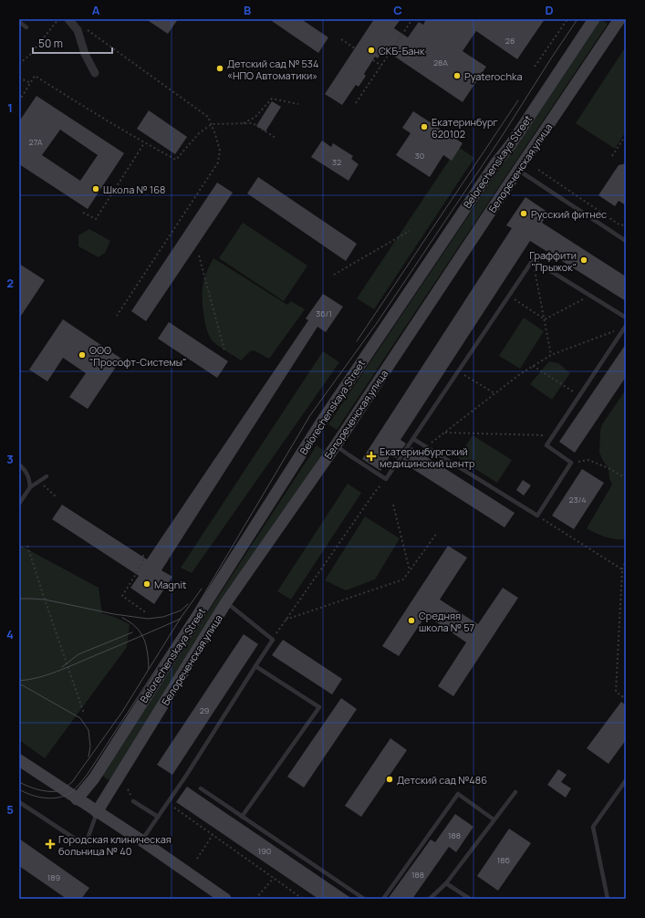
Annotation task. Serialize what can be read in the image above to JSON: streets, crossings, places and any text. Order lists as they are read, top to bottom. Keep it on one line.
{"streets":{"street":["Belorechenskaya Street","Белореченская улица"]},"places":{"other":["СКБ-Банк","Детский сад № 534 «НПО Автоматики»","Pyaterochka","Екатеринбург 620102","Школа № 168","Русский фитнес","Граффити \"Прыжок\"","ООО \"Прософт-Системы\"","Magnit","Средняя школа № 57","Детский сад №486"],"health":["Екатеринбургский медицинский центр","Городская клиническая больница № 40"]},"house_numbers":["28","28А","27А","30","32","36/1","23/4","29","188","190","186","188","189"],"scale_bar":"50 m","grid":{"columns":["A","B","C","D"],"rows":["1","2","3","4","5"]}}
